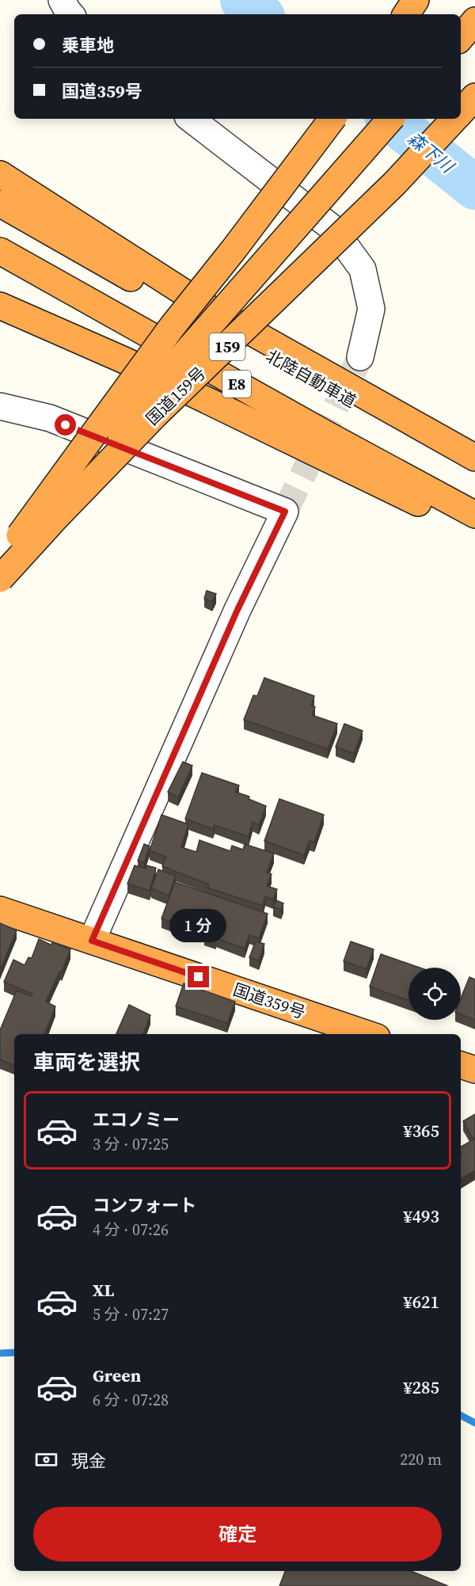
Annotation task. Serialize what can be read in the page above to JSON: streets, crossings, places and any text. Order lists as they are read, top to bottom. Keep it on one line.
{"streets":{"highway":["159","北陸自動車道","E8","国道159号","国道359号"]},"crossings":[["159","国道159号"]],"water":["森下川"],"page":{"banner":["乗車地","国道359号"],"bubble":"1 分","heading":"車両を選択","list":[{"name":"エコノミー","note":"3 分 · 07:25","value":"¥365"},{"name":"コンフォート","note":"4 分 · 07:26","value":"¥493"},{"name":"XL","note":"5 分 · 07:27","value":"¥621"},{"name":"Green","note":"6 分 · 07:28","value":"¥285"}],"pay":["現金","220 m"],"buttons":"確定"}}
